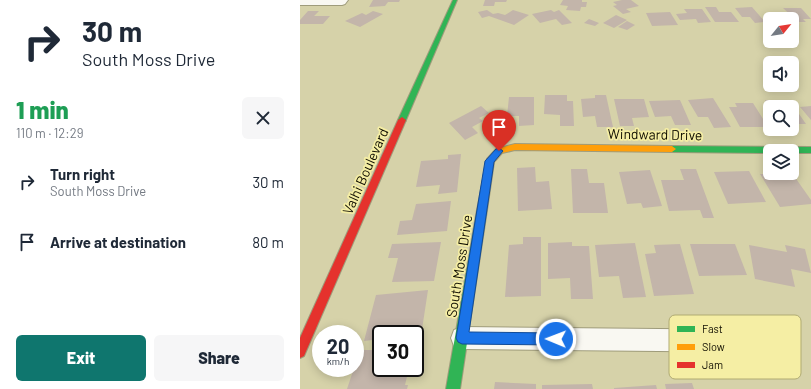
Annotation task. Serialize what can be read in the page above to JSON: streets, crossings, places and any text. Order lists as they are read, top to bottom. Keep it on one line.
{"streets":{"street":["Windward Drive","Valhi Boulevard","South Moss Drive"]},"crossings":[["Windward Drive","South Moss Drive"]],"legend":["Fast","Slow","Jam"],"north":"top right","page":{"turn":["30 m","South Moss Drive"],"heading":["1 min","110 m · 12:29"],"list":[{"name":"Turn right","note":"South Moss Drive","value":"30 m"},{"name":"Arrive at destination","value":"80 m"}],"speed":"20 km/h","limit":"30","buttons":["Exit","Share"]}}
